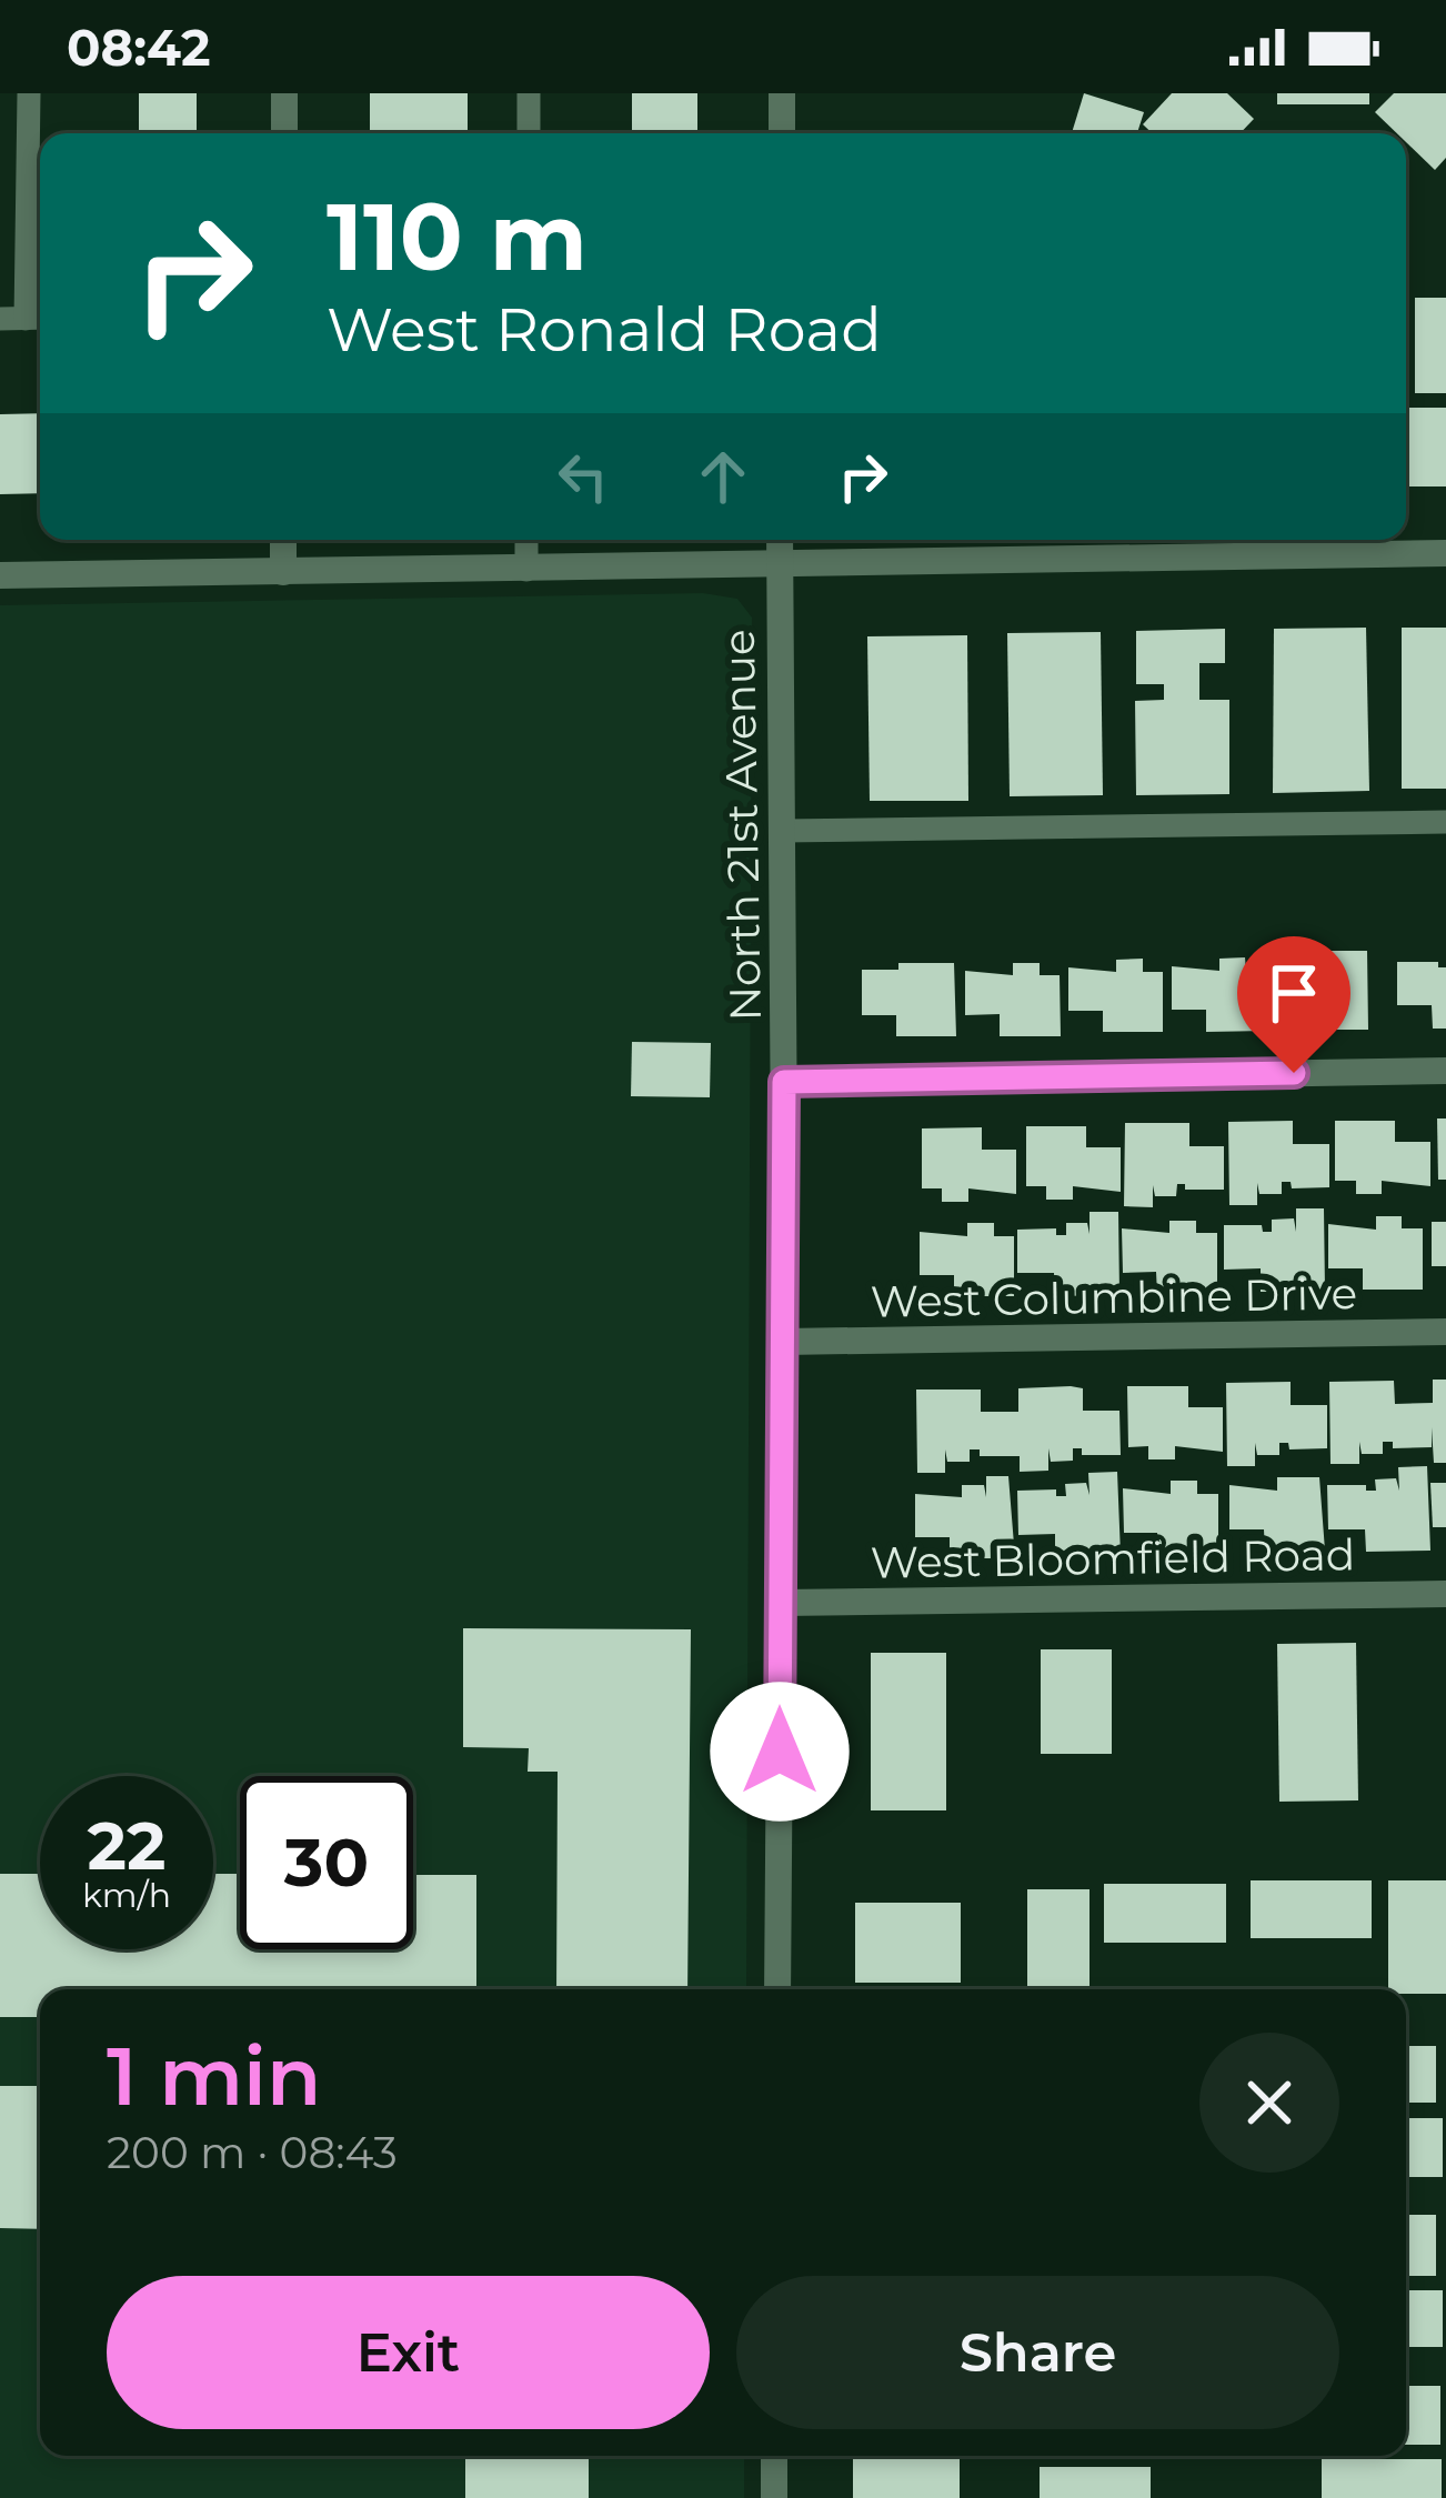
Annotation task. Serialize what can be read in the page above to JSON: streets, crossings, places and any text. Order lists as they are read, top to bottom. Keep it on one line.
{"streets":{"street":["North 21st Avenue","West Columbine Drive","West Bloomfield Road"]},"crossings":[["North 21st Avenue","West Columbine Drive"],["North 21st Avenue","West Bloomfield Road"]],"page":{"status":"08:42","turn":["110 m","West Ronald Road"],"speed":"22 km/h","limit":"30","heading":["1 min","200 m · 08:43"],"buttons":["Exit","Share"]}}
